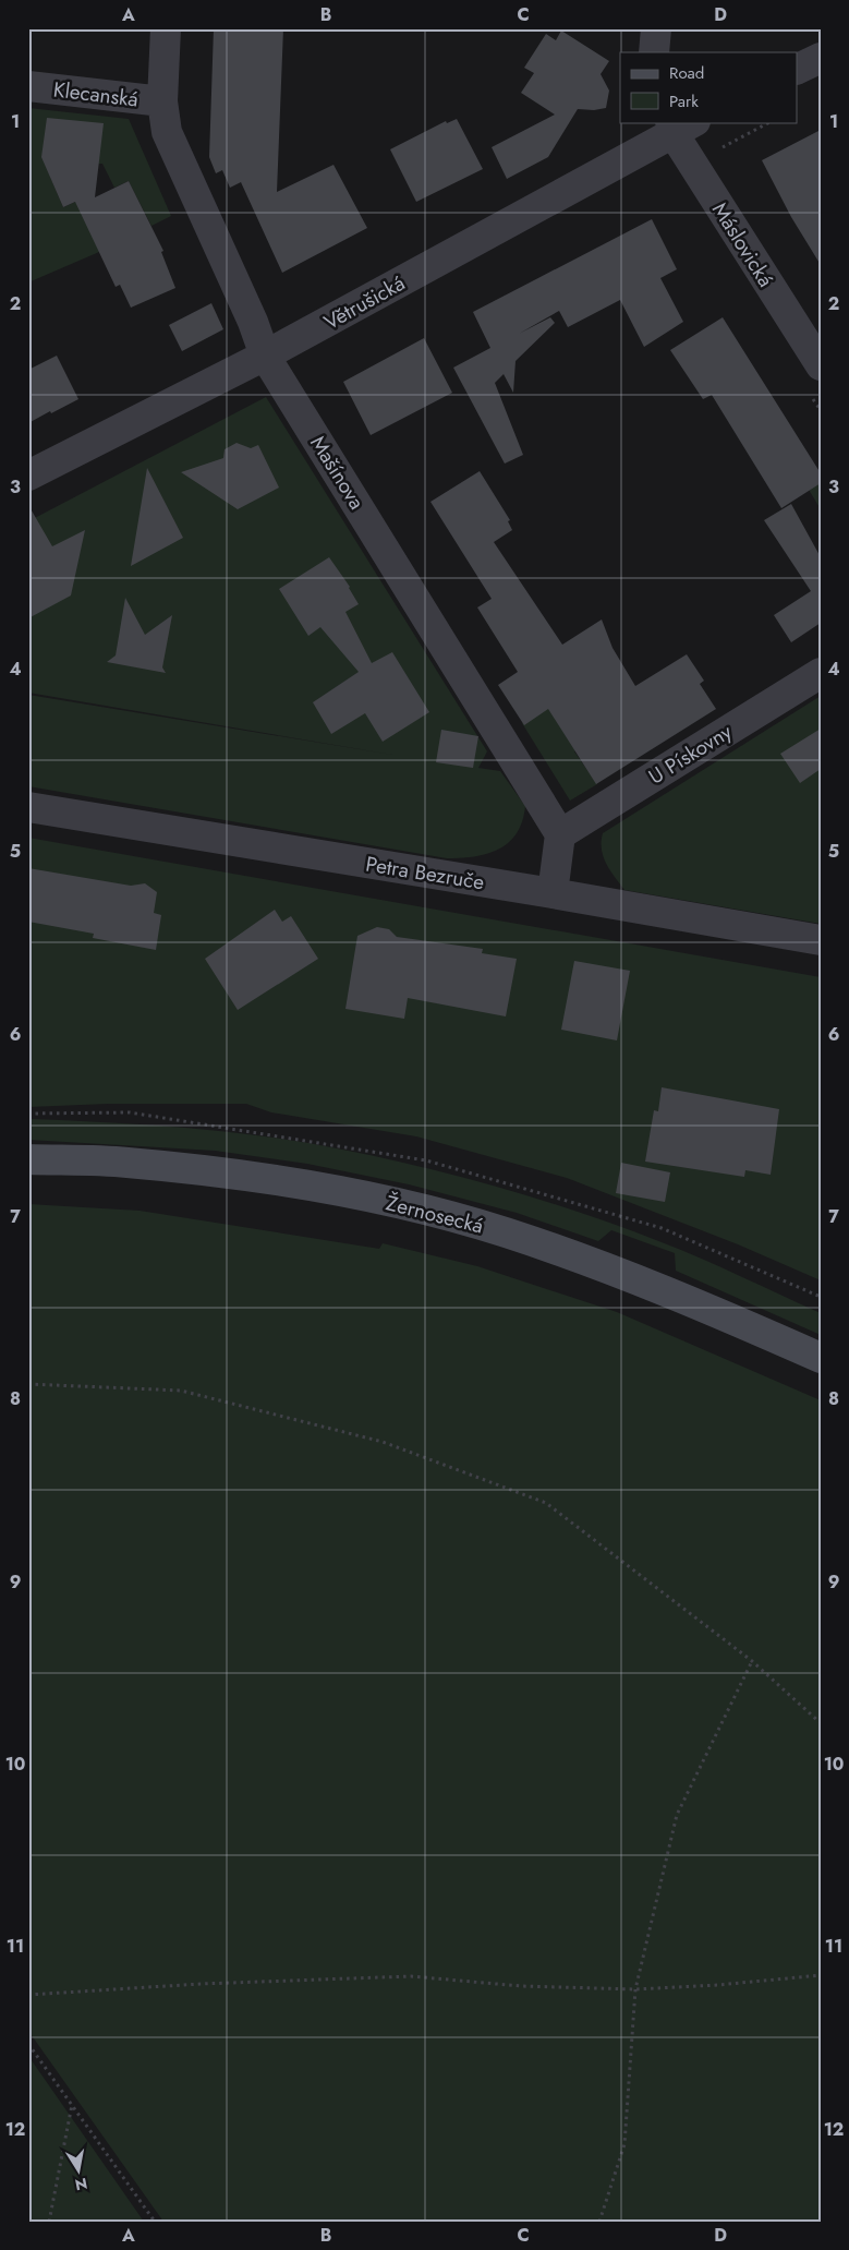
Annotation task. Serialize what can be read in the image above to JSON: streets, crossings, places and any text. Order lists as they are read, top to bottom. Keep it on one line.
{"streets":{"street":["Klecanská","Máslovická","Větrušická","Mašínova","U Pískovny","Petra Bezruče","Žernosecká"]},"crossings":[["Klecanská","Mašínova"],["Máslovická","Větrušická"],["Větrušická","Mašínova"],["Mašínova","U Pískovny"]],"legend":["Road","Park"],"north":"bottom","grid":{"columns":["A","B","C","D"],"rows":["1","2","3","4","5","6","7","8","9","10","11","12"]}}
